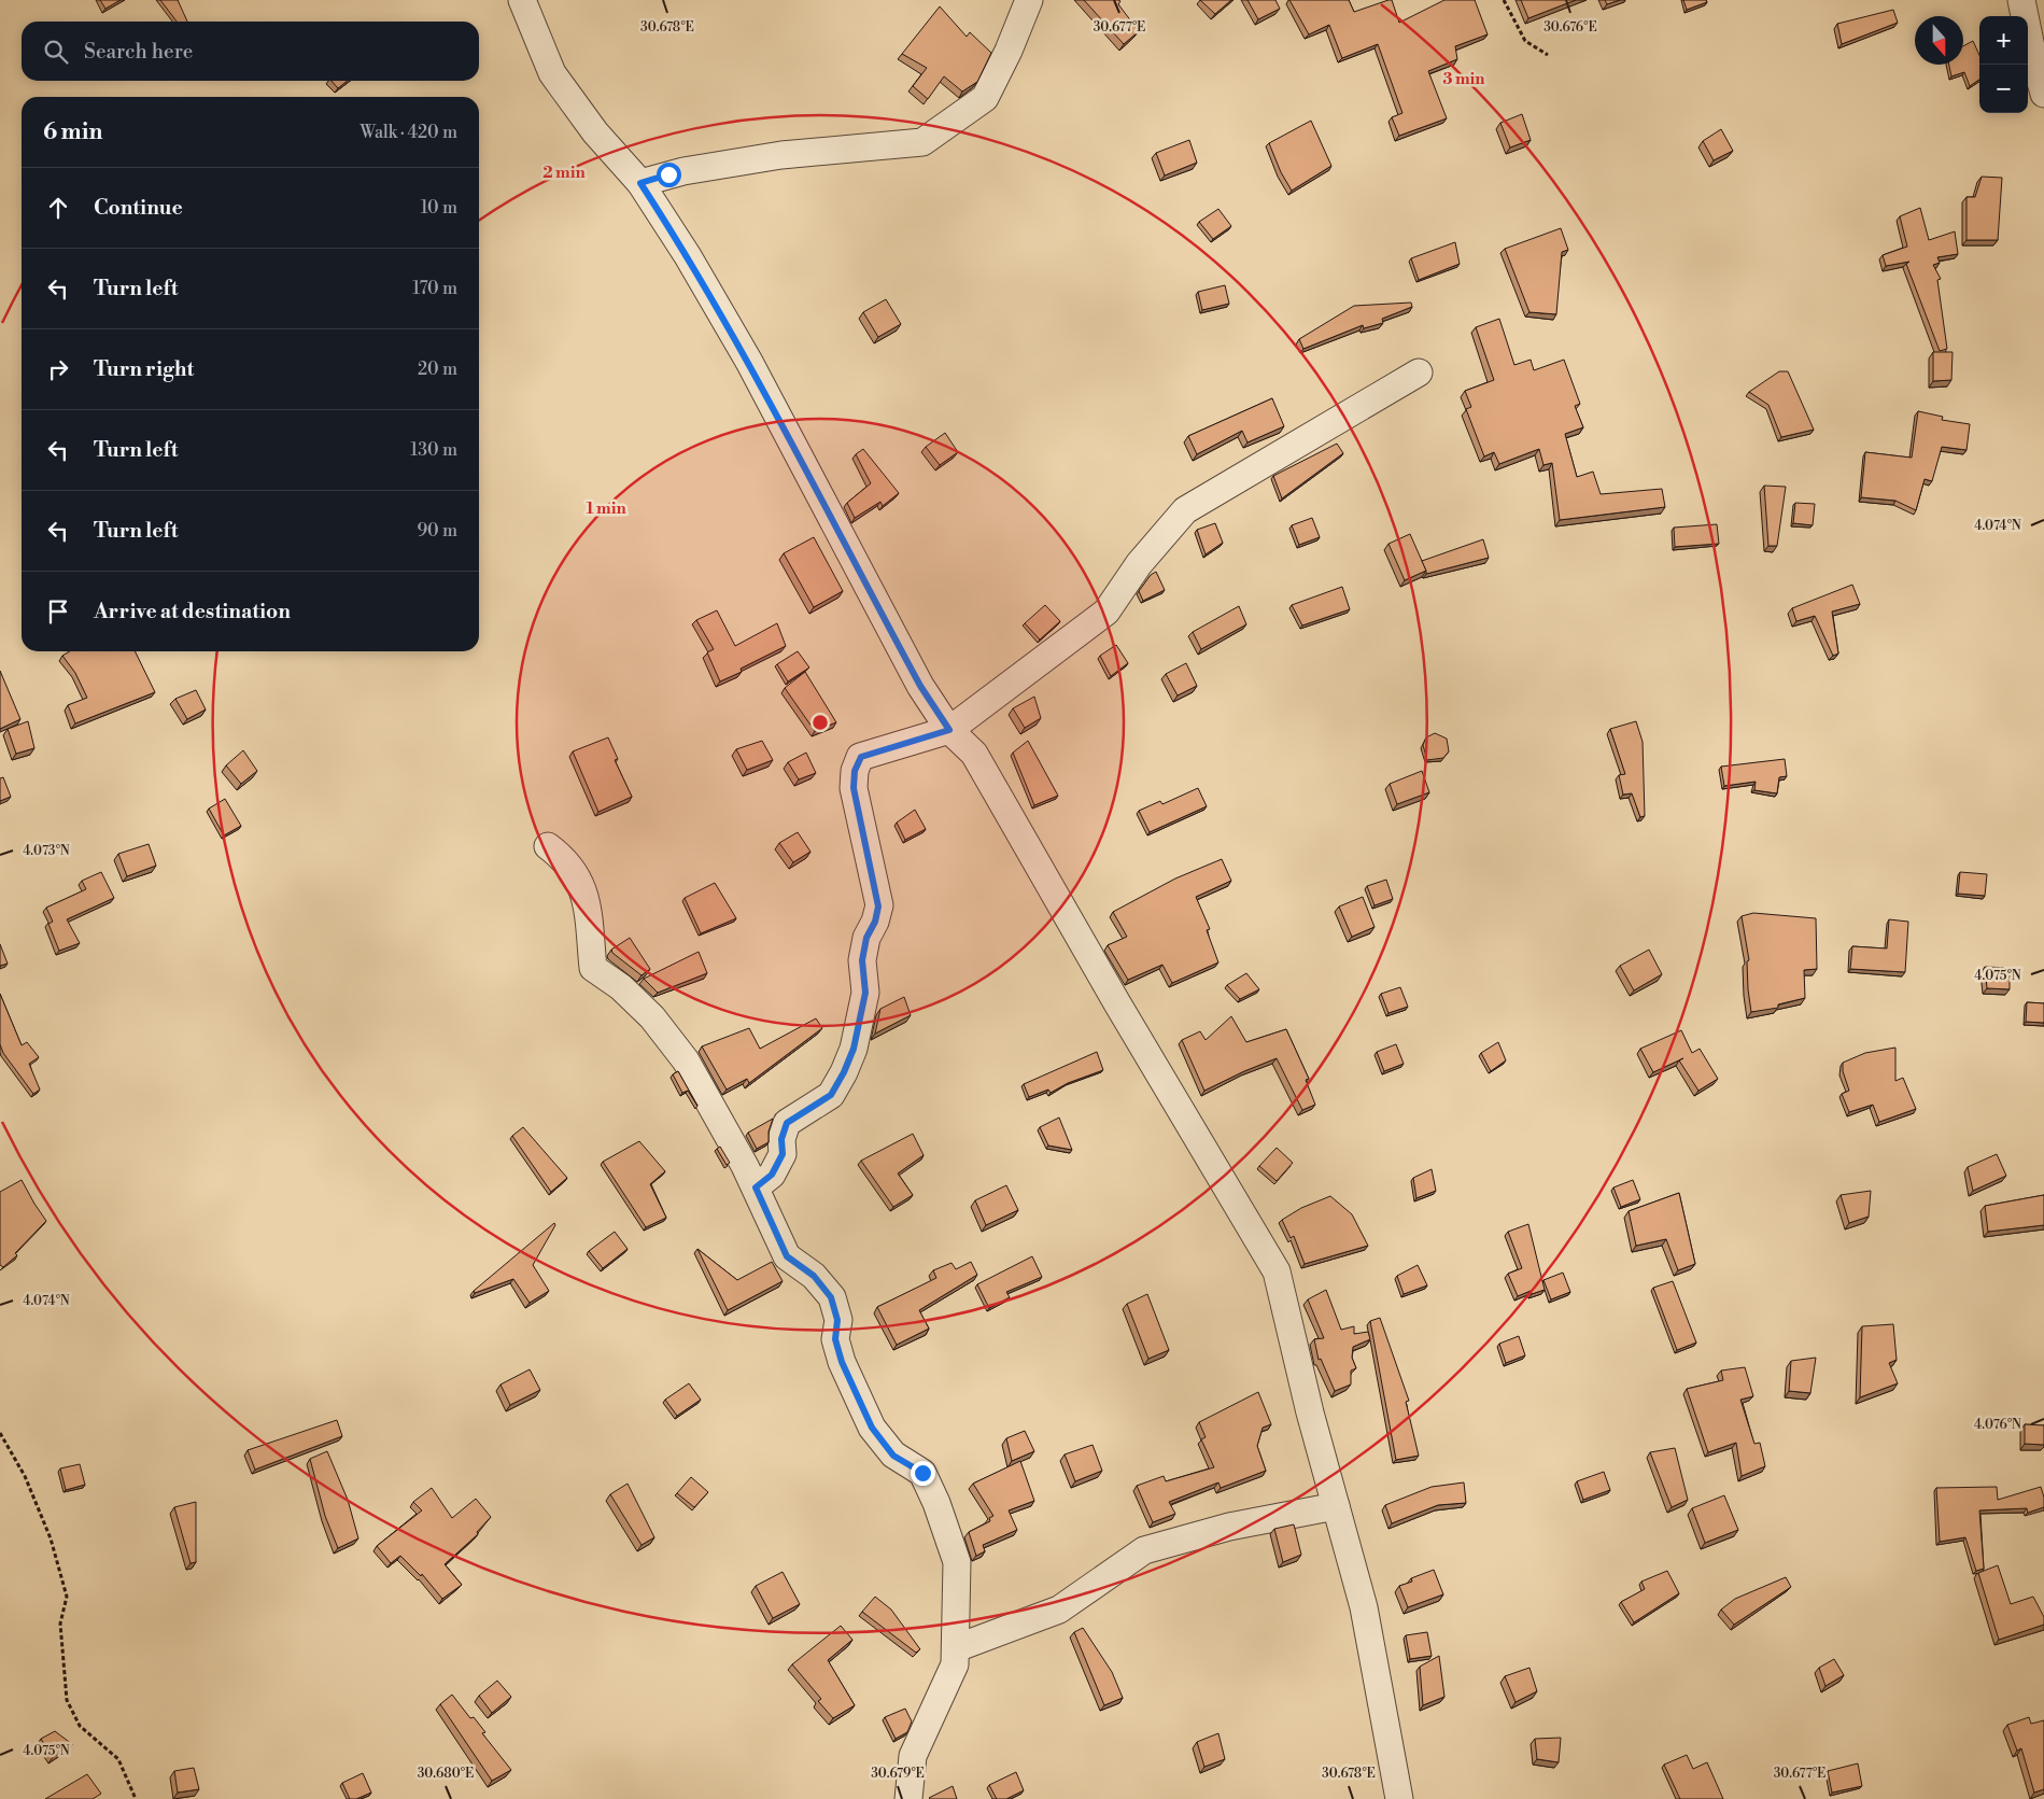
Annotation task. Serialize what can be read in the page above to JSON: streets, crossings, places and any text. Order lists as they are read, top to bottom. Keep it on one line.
{"north":"bottom","page":{"map_buttons":["+","−"],"search":"Search here","heading":["6 min","Walk · 420 m"],"list":[["Continue","10 m"],["Turn left","170 m"],["Turn right","20 m"],["Turn left","130 m"],["Turn left","90 m"],"Arrive at destination"]},"coordinates":["30.677°E","30.678°E","30.676°E","4.074°N","4.073°N","4.075°N","4.076°N","30.680°E","30.679°E"],"rings":["3 min","2 min","1 min"]}
